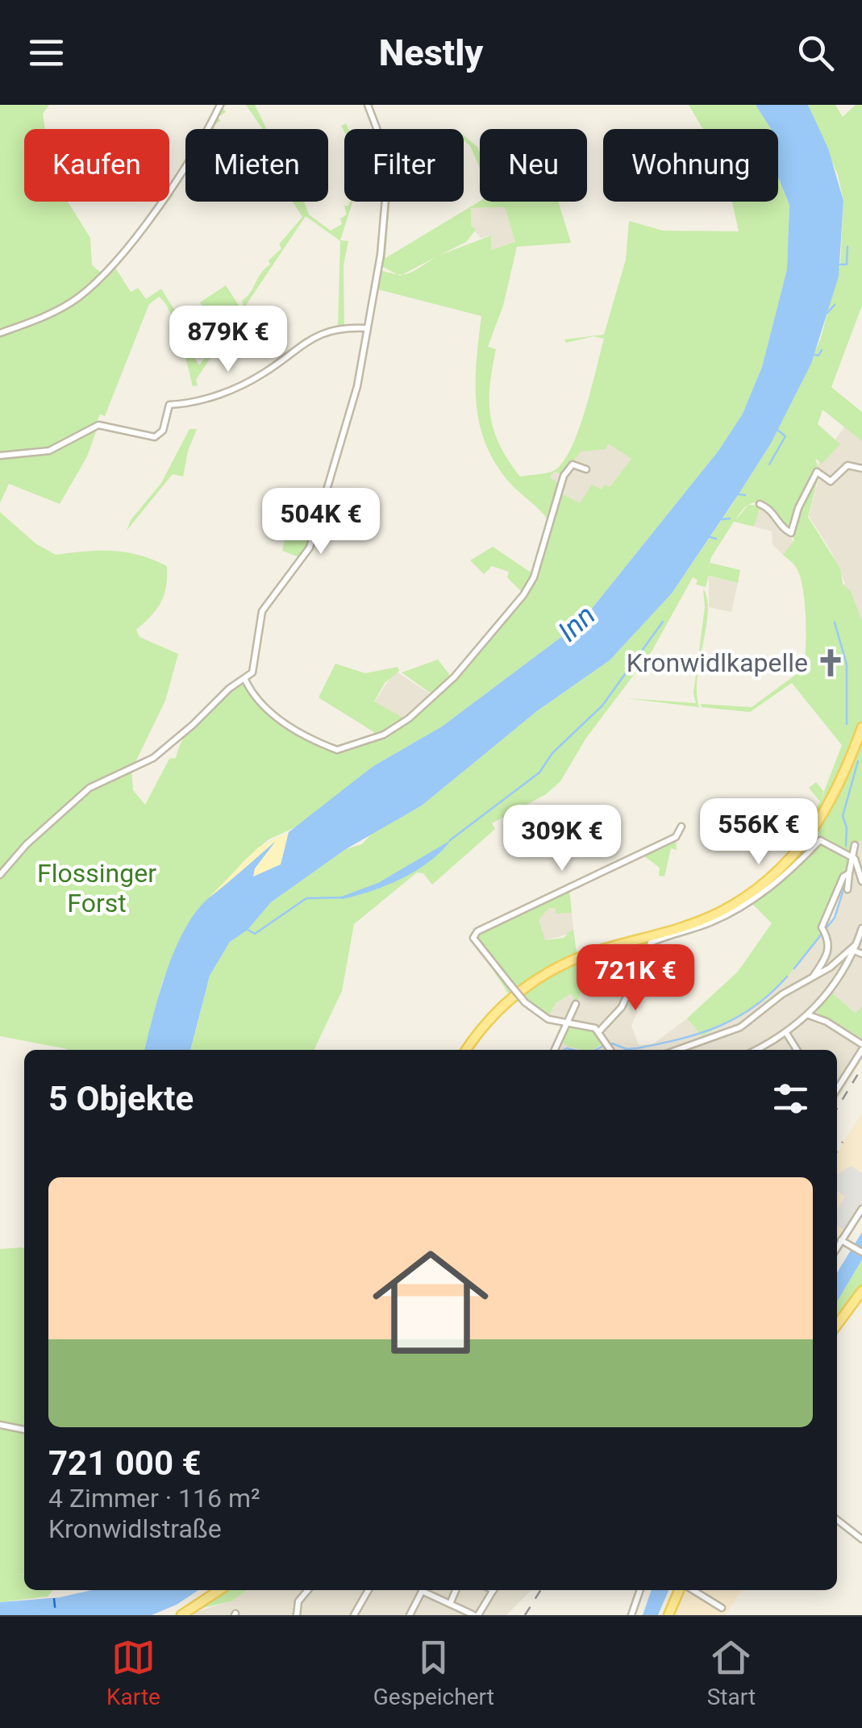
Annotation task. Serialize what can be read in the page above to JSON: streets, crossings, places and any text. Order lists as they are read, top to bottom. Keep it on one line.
{"water":["Inn"],"parks":["Flossinger Forst"],"places":{"church":["Kronwidlkapelle"]},"page":{"header":"Nestly","chip":["Kaufen","Mieten","Filter","Neu","Wohnung"],"price":["879K €","504K €","556K €","309K €","721K €"],"heading":"5 Objekte","list":[{"name":"721 000 €","note":"4 Zimmer · 116 m² · Kronwidlstraße"}],"tabs":["Karte","Gespeichert","Start"]}}
